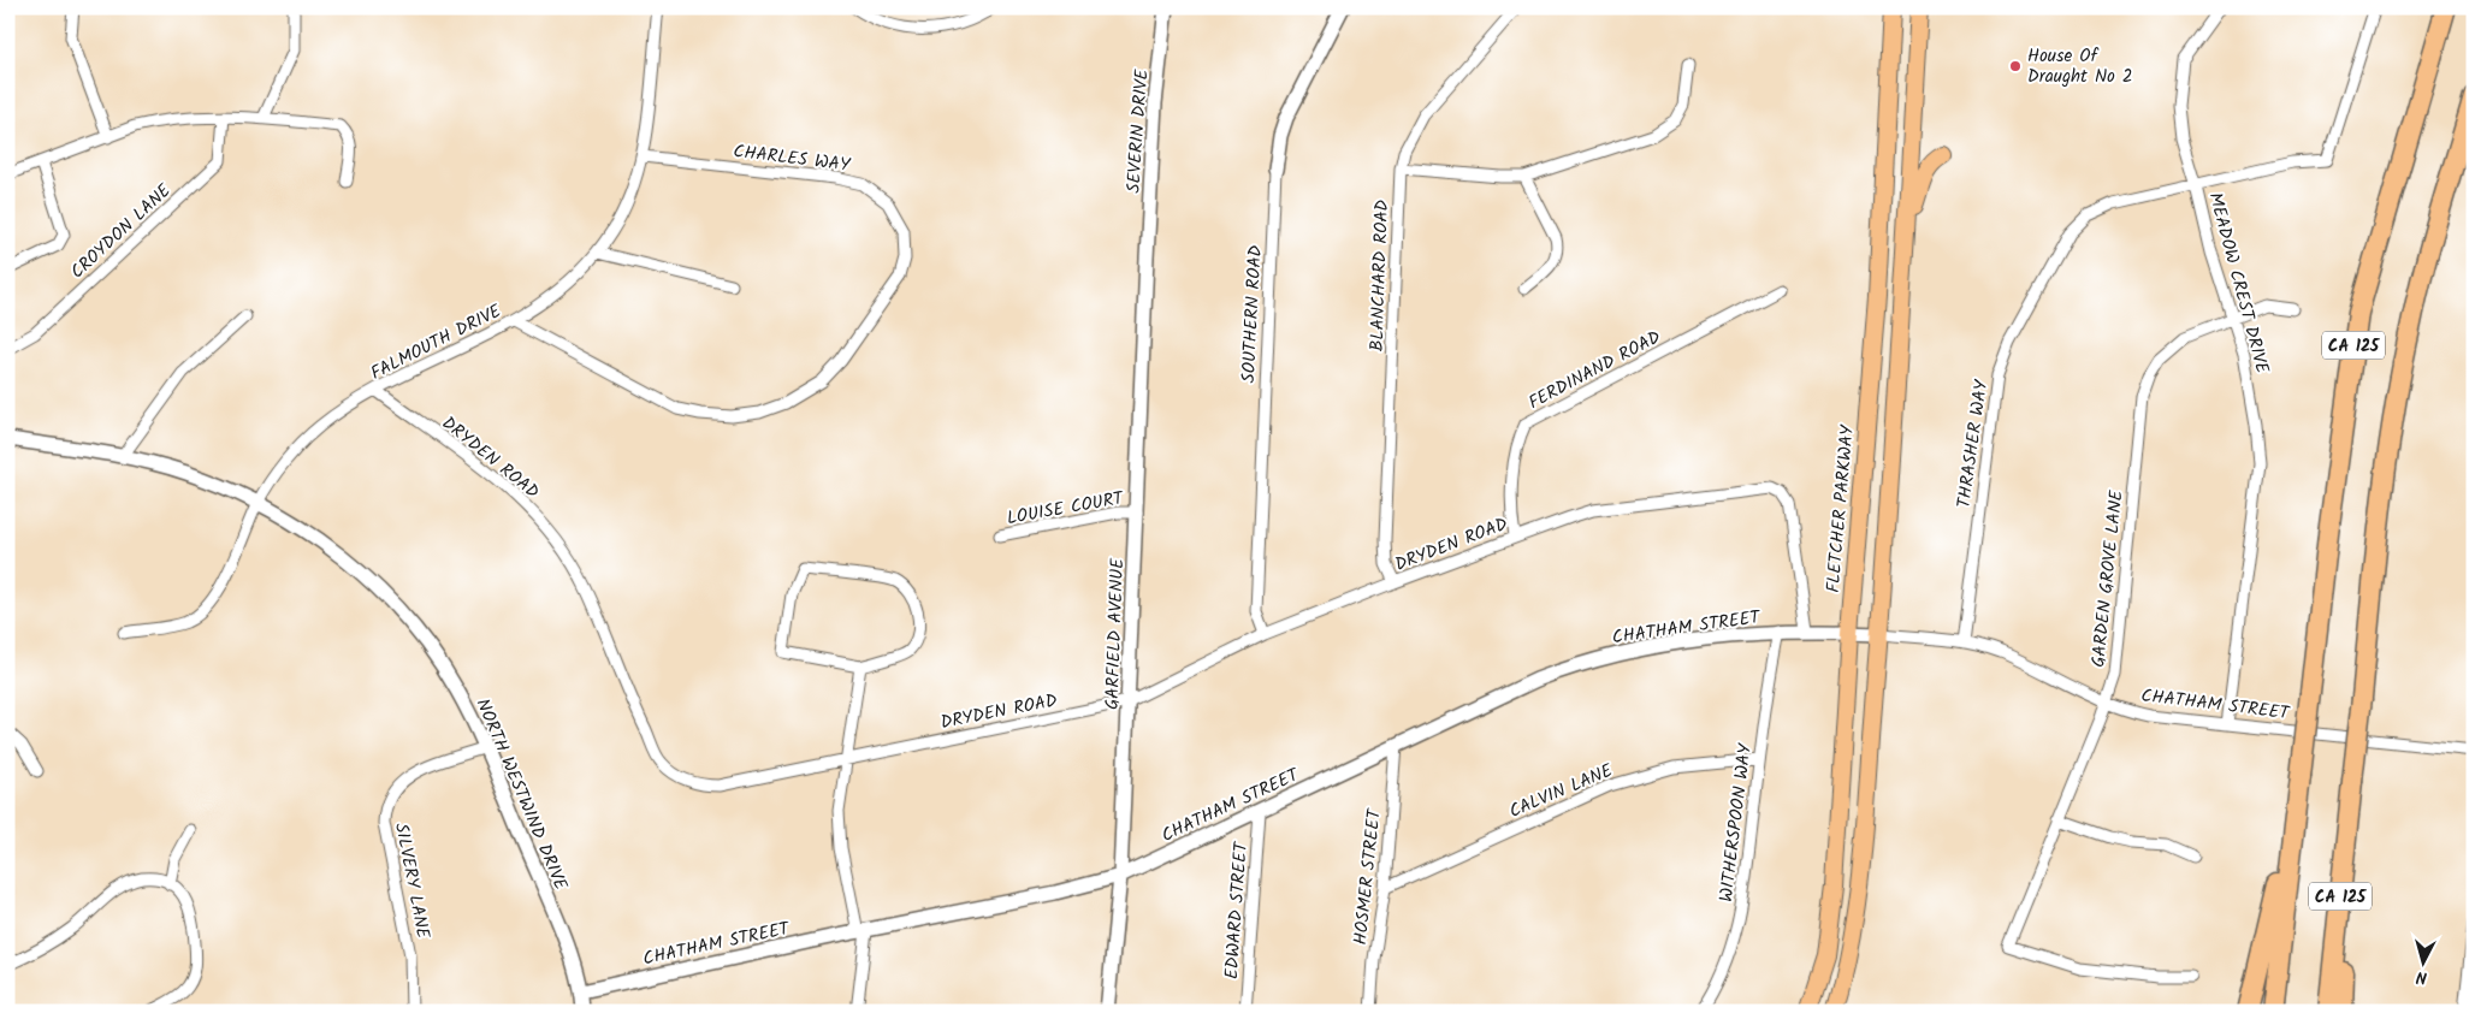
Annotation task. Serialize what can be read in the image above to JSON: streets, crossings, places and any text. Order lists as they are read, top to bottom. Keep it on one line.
{"streets":{"highway":["CA 125"],"main road":["FLETCHER PARKWAY"],"street":["SEVERIN DRIVE","CHARLES WAY","CROYDON LANE","BLANCHARD ROAD","MEADOW CREST DRIVE","SOUTHERN ROAD","FALMOUTH DRIVE","FERDINAND ROAD","THRASHER WAY","DRYDEN ROAD","LOUISE COURT","GARDEN GROVE LANE","CHATHAM STREET","GARFIELD AVENUE","CALVIN LANE","NORTH WESTWIND DRIVE","WITHERSPOON WAY","HOSMER STREET","SILVERY LANE","EDWARD STREET"]},"crossings":[["SEVERIN DRIVE","GARFIELD AVENUE"],["CHARLES WAY","FALMOUTH DRIVE"],["BLANCHARD ROAD","DRYDEN ROAD"],["MEADOW CREST DRIVE","THRASHER WAY"],["MEADOW CREST DRIVE","GARDEN GROVE LANE"],["MEADOW CREST DRIVE","CHATHAM STREET"],["SOUTHERN ROAD","DRYDEN ROAD"],["FALMOUTH DRIVE","DRYDEN ROAD"],["FALMOUTH DRIVE","NORTH WESTWIND DRIVE"],["FERDINAND ROAD","DRYDEN ROAD"],["THRASHER WAY","CHATHAM STREET"],["DRYDEN ROAD","CHATHAM STREET"],["DRYDEN ROAD","GARFIELD AVENUE"],["LOUISE COURT","GARFIELD AVENUE"],["FLETCHER PARKWAY","CHATHAM STREET"],["GARDEN GROVE LANE","CHATHAM STREET"],["CHATHAM STREET","GARFIELD AVENUE"],["CHATHAM STREET","NORTH WESTWIND DRIVE"],["CHATHAM STREET","WITHERSPOON WAY"],["CHATHAM STREET","HOSMER STREET"],["CHATHAM STREET","EDWARD STREET"],["CALVIN LANE","WITHERSPOON WAY"],["CALVIN LANE","HOSMER STREET"],["NORTH WESTWIND DRIVE","SILVERY LANE"]],"places":["House Of Draught No 2"],"north":"bottom"}
